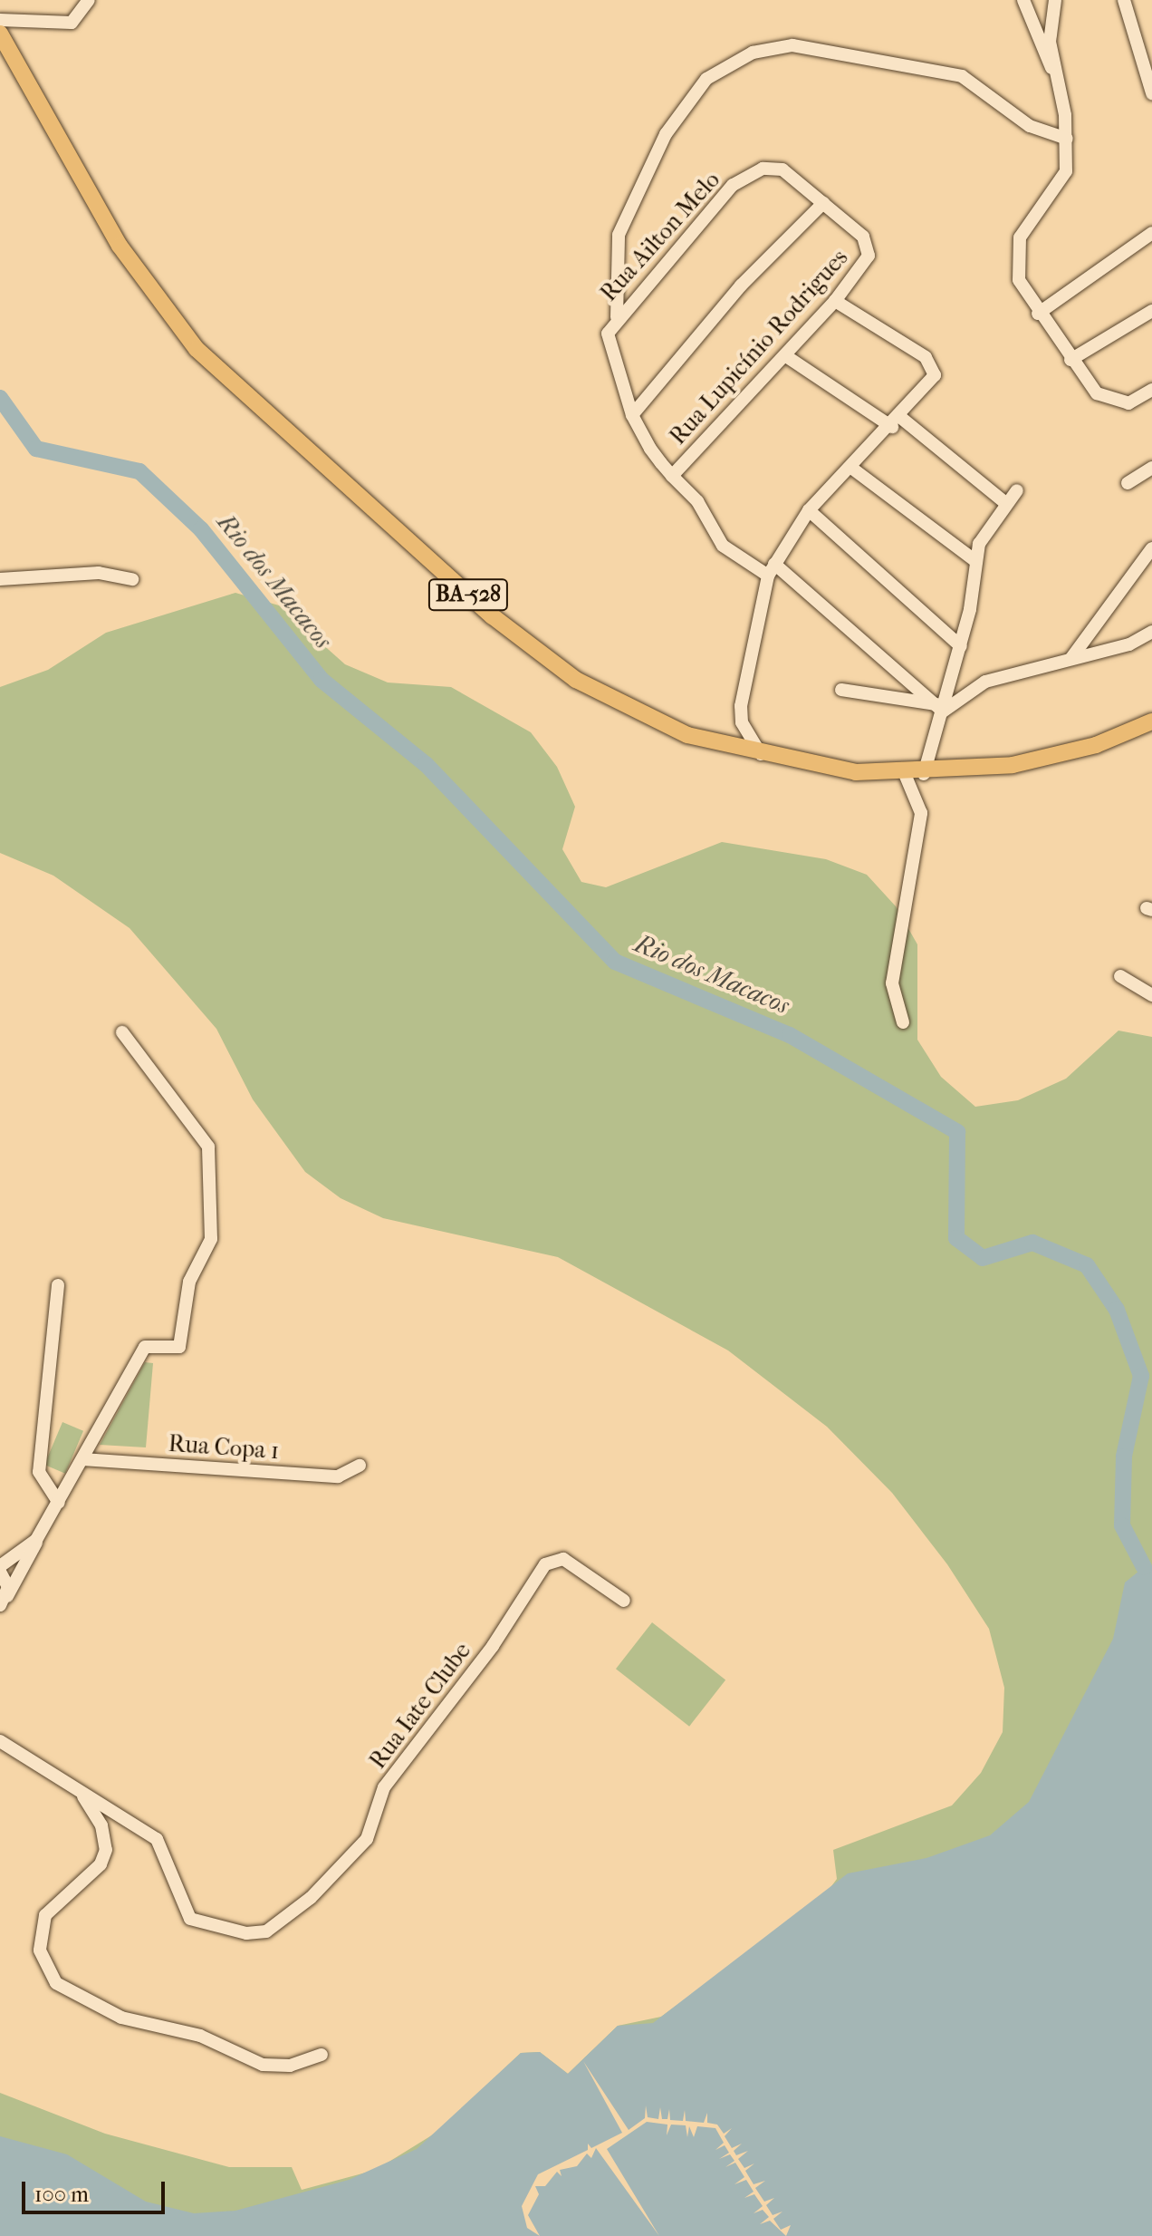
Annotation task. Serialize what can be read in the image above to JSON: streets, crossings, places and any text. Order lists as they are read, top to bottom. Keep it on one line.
{"streets":{"main road":["BA-528"],"street":["Rua Ailton Melo","Rua Lupicínio Rodrigues","Rua Copa 1","Rua Iate Clube"]},"crossings":[["Rua Ailton Melo","Rua Lupicínio Rodrigues"]],"water":["Rio dos Macacos"],"scale_bar":"100 m"}
